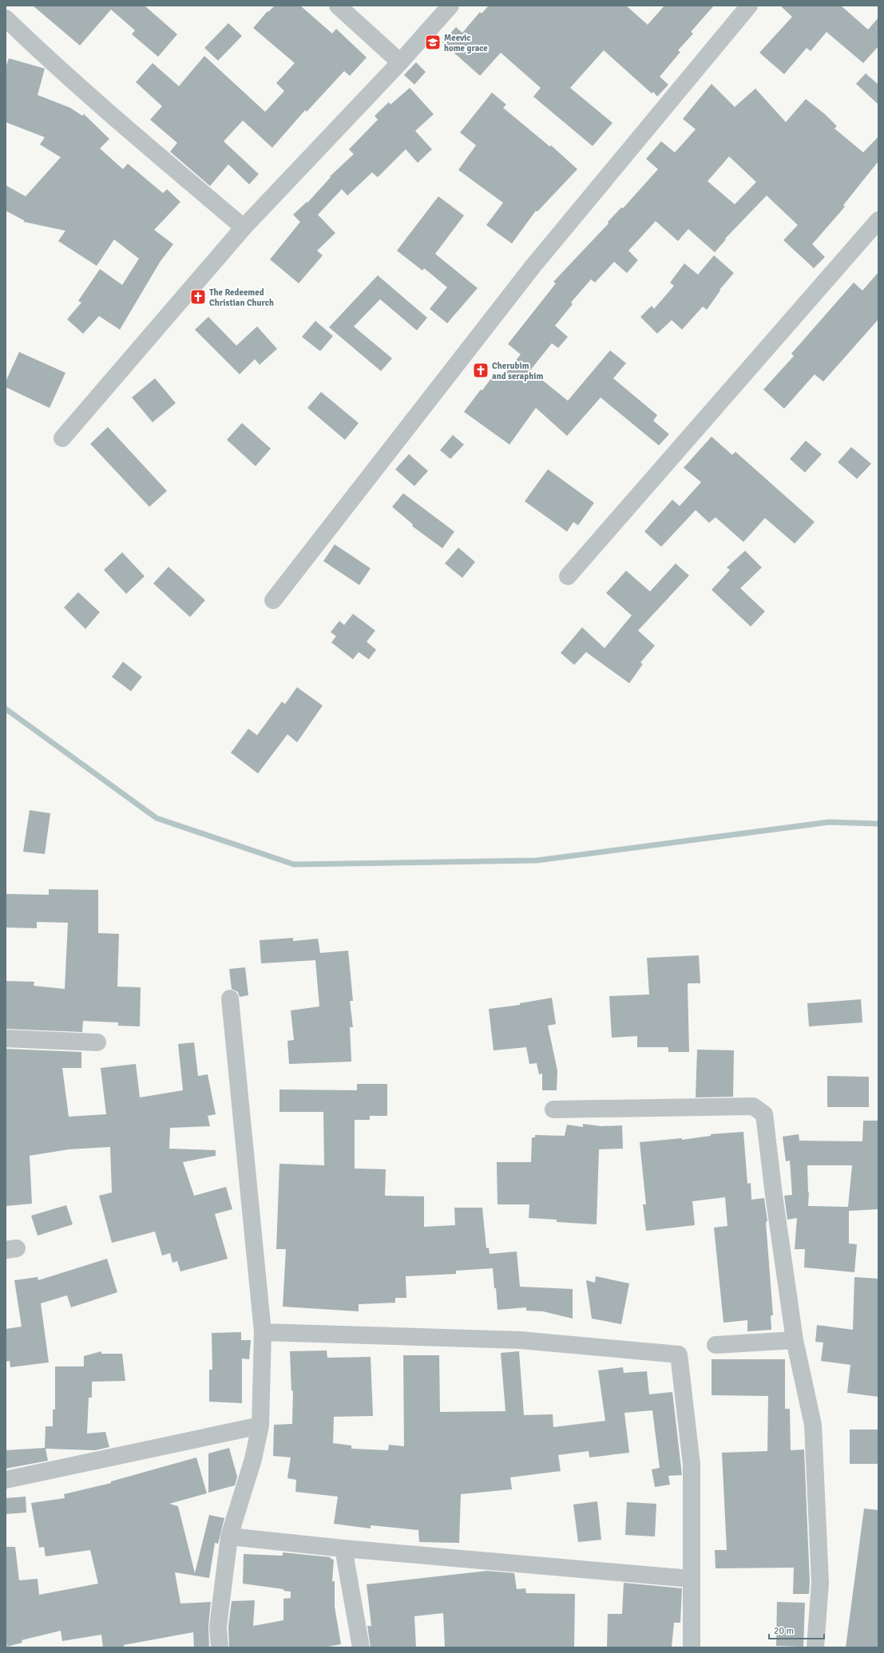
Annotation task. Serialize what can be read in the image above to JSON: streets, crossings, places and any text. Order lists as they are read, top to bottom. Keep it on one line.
{"places":{"school or university":["Meevic home grace"],"church":["The Redeemed Christian Church","Cherubim and seraphim"]},"scale_bar":"20 m"}
